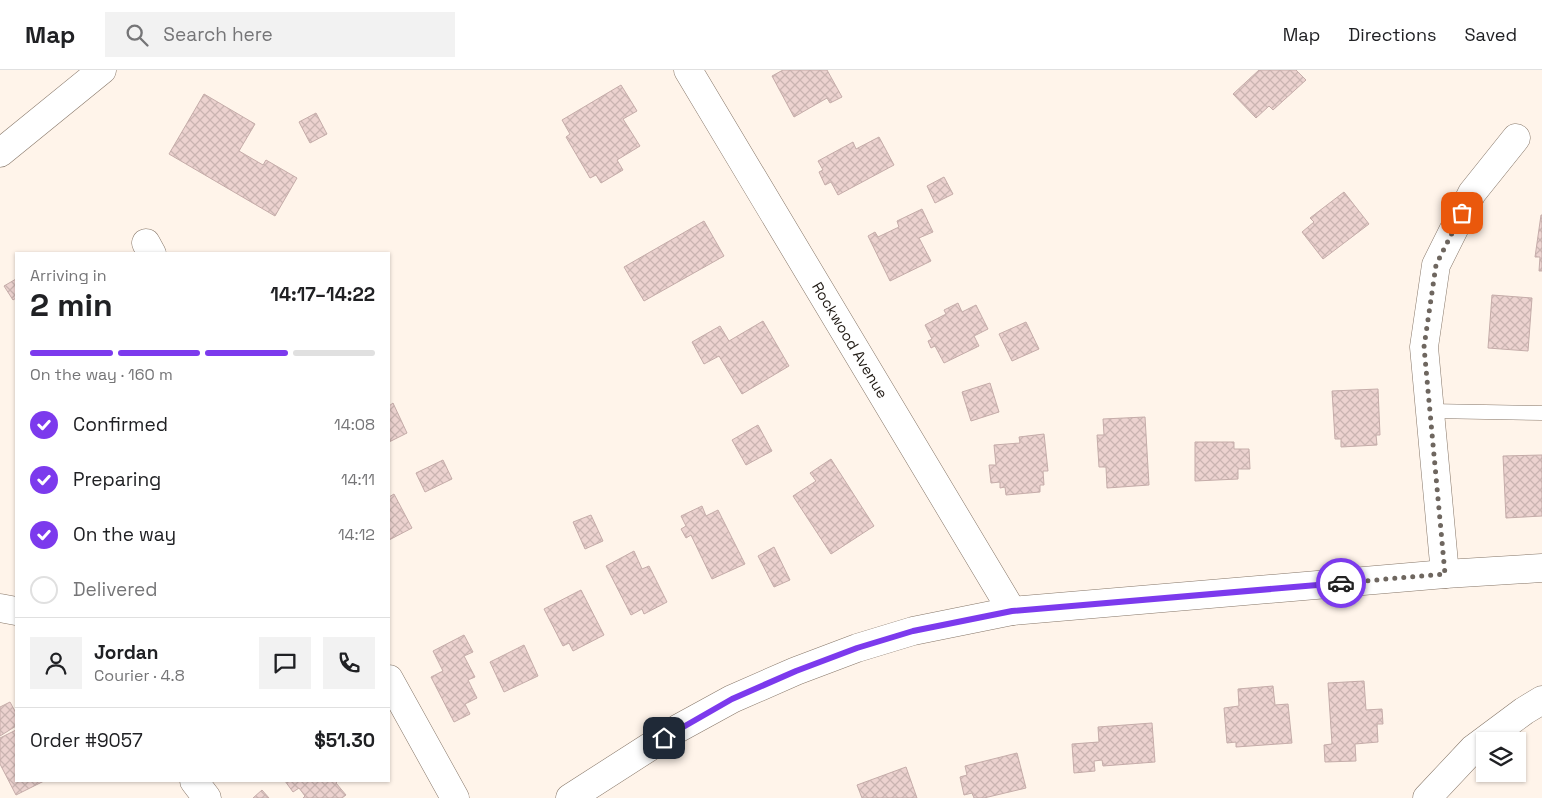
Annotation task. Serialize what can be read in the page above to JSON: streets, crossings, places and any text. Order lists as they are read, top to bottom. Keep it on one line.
{"streets":{"street":["Rockwood Avenue"]},"page":{"header":"Map","search":"Search here","nav":["Map","Directions","Saved"],"heading":["2 min","Arriving in","14:17–14:22"],"panel":["Jordan","Courier · 4.8","Order #9057","$51.30"],"bar":"On the way · 160 m","list":[["Confirmed","14:08"],["Preparing","14:11"],["On the way","14:12"],"Delivered"]}}
